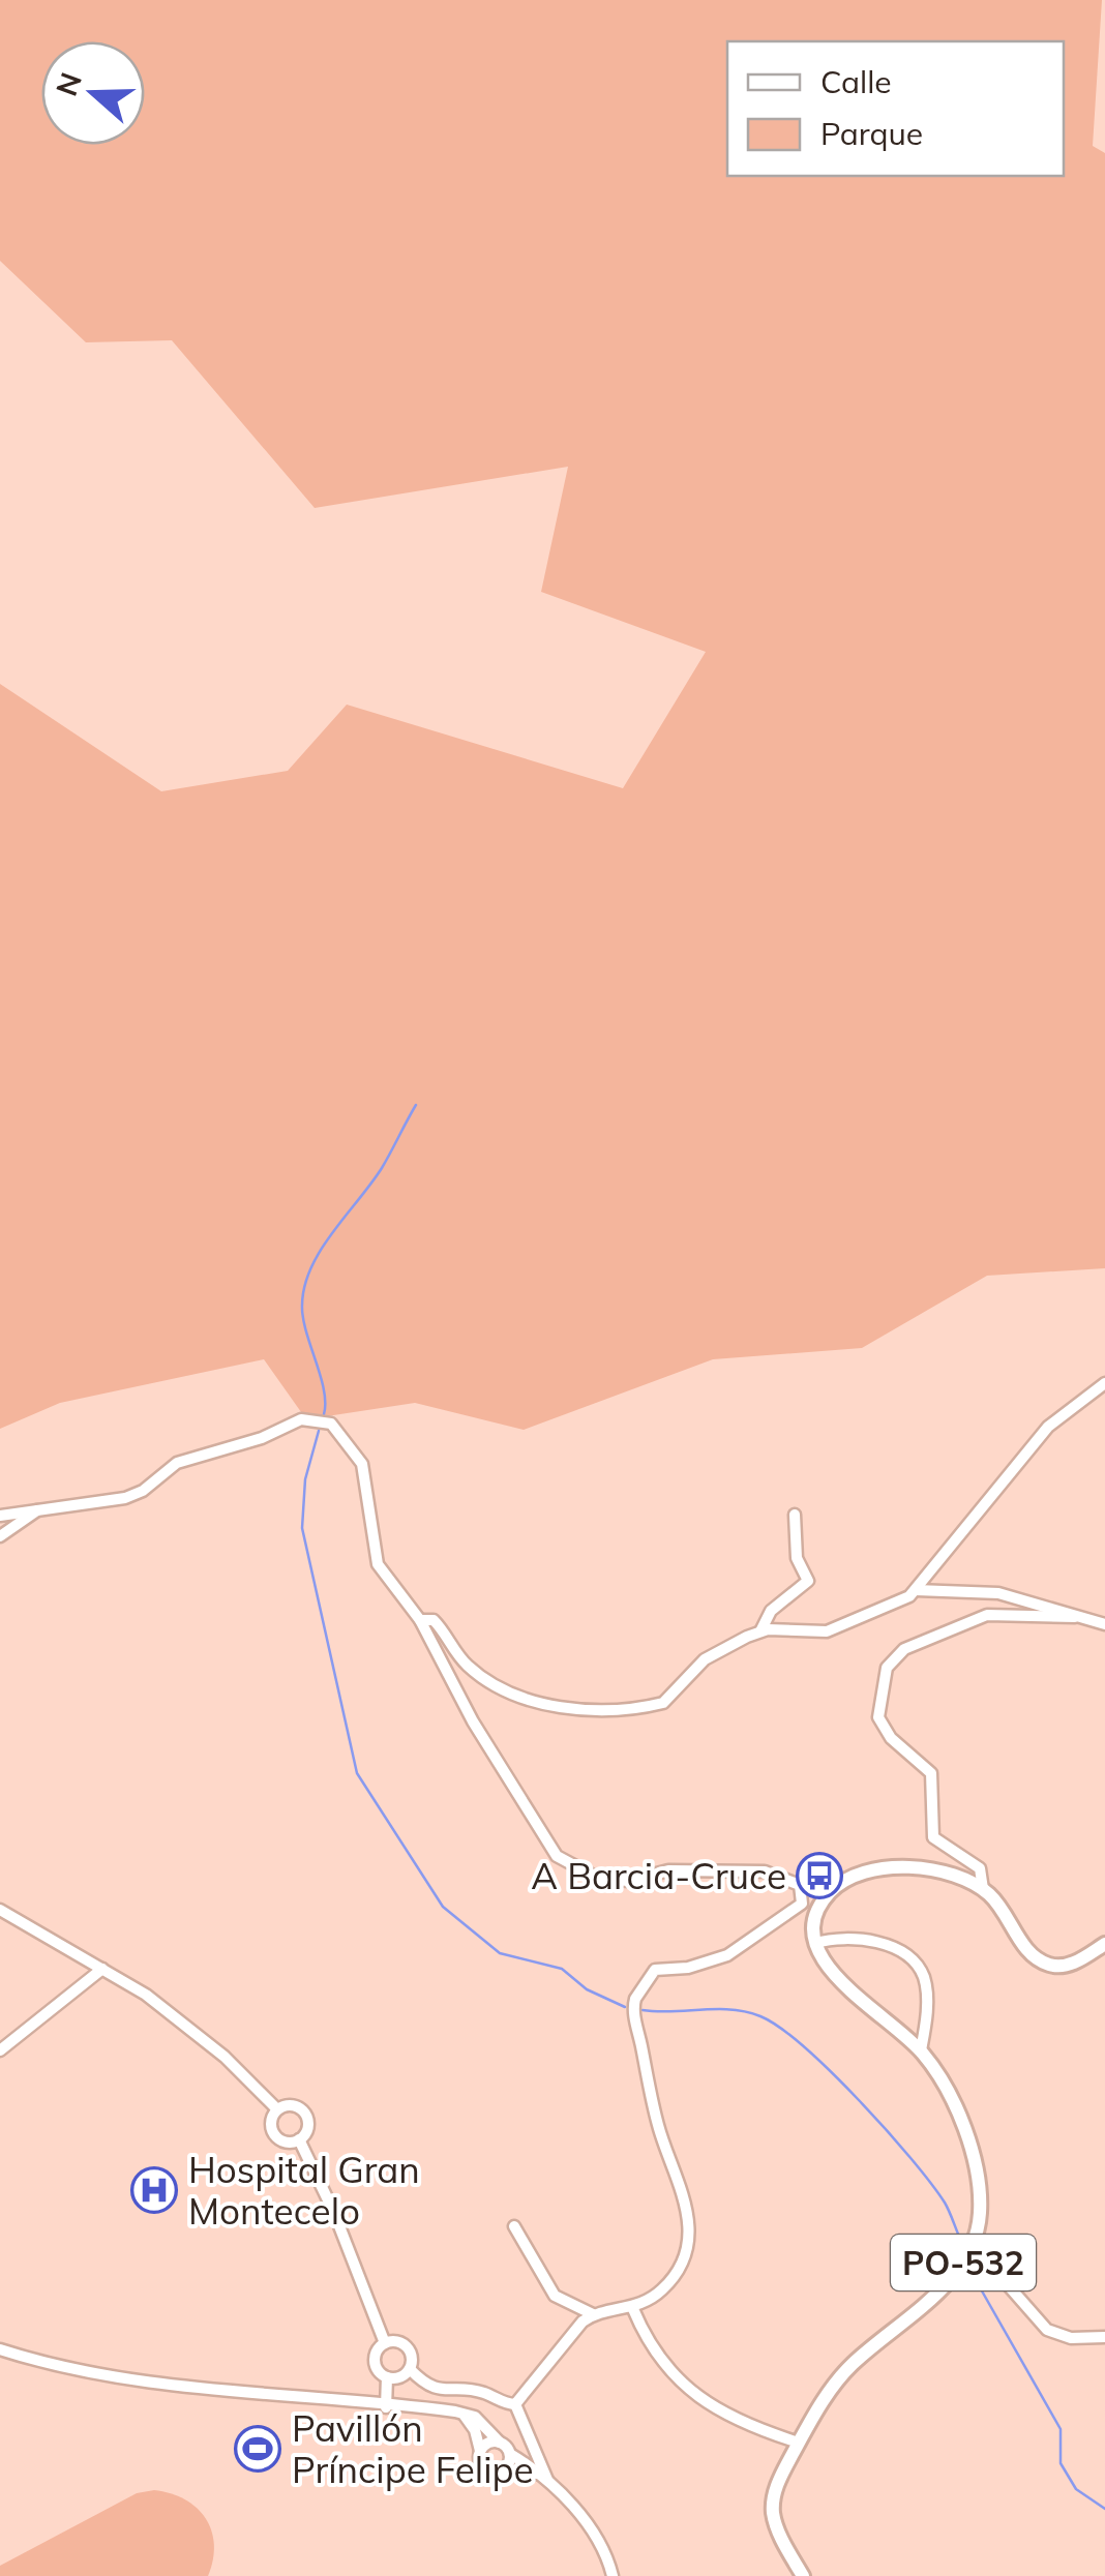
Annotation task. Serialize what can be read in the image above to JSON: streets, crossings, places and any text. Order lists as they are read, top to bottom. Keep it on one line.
{"streets":{"main road":["PO-532"]},"places":{"bus stop":["A Barcia-Cruce"],"hospital":["Hospital Gran Montecelo"],"sports":["Pavillón Príncipe Felipe"]},"legend":["Calle","Parque"],"north":"left"}
